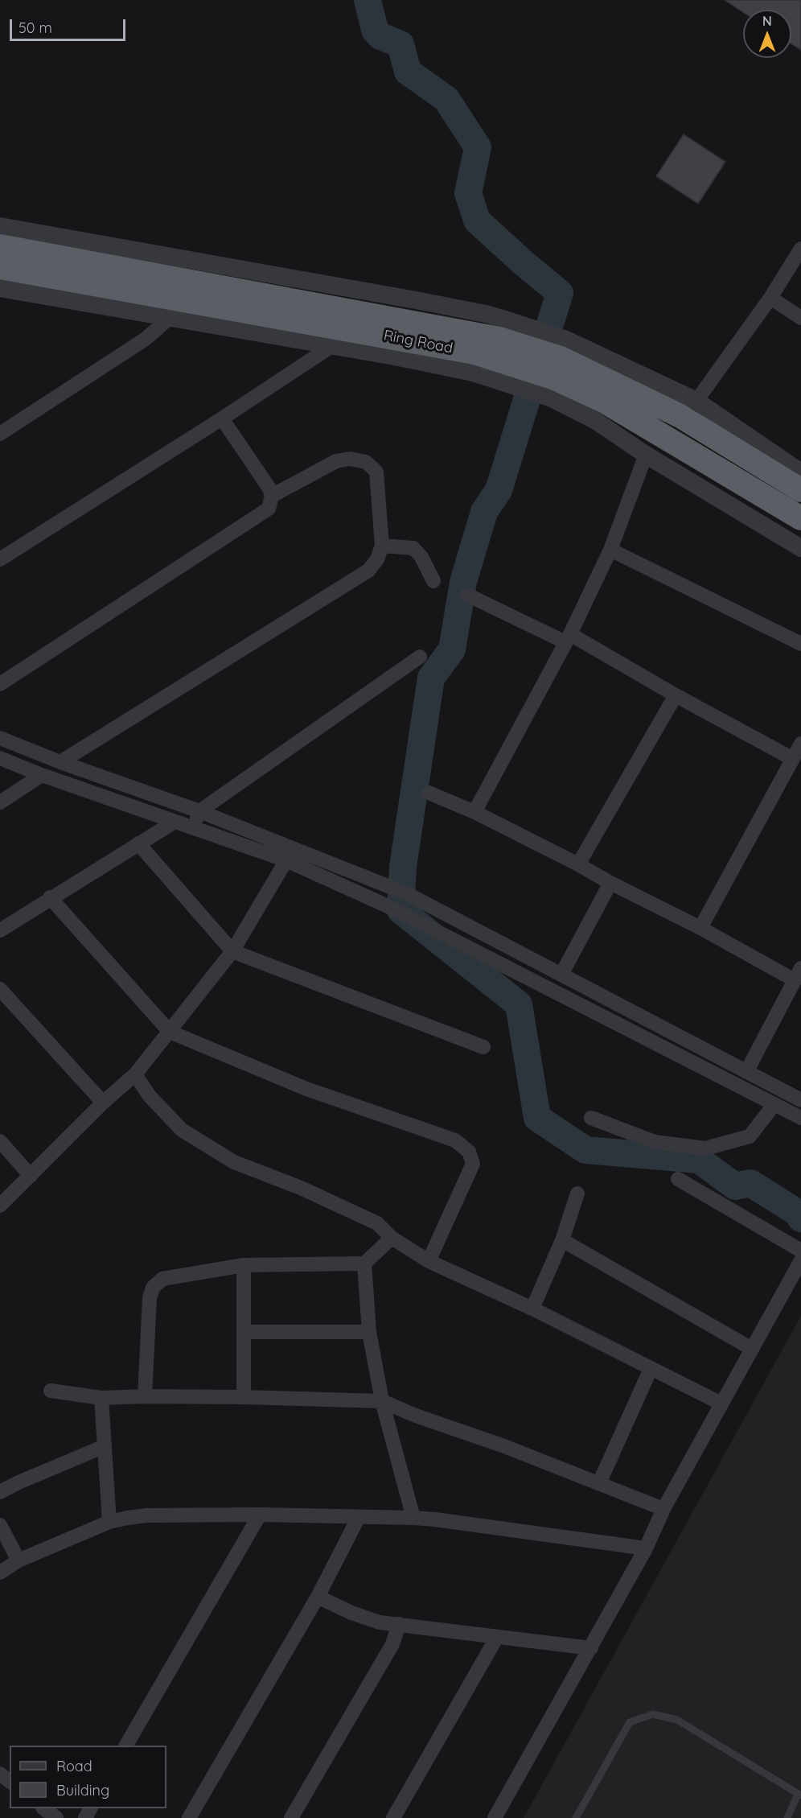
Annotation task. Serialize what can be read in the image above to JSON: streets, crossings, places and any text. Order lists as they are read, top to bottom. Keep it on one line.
{"streets":{"highway":["Ring Road"]},"legend":["Road","Building"],"scale_bar":"50 m","north":"top"}
